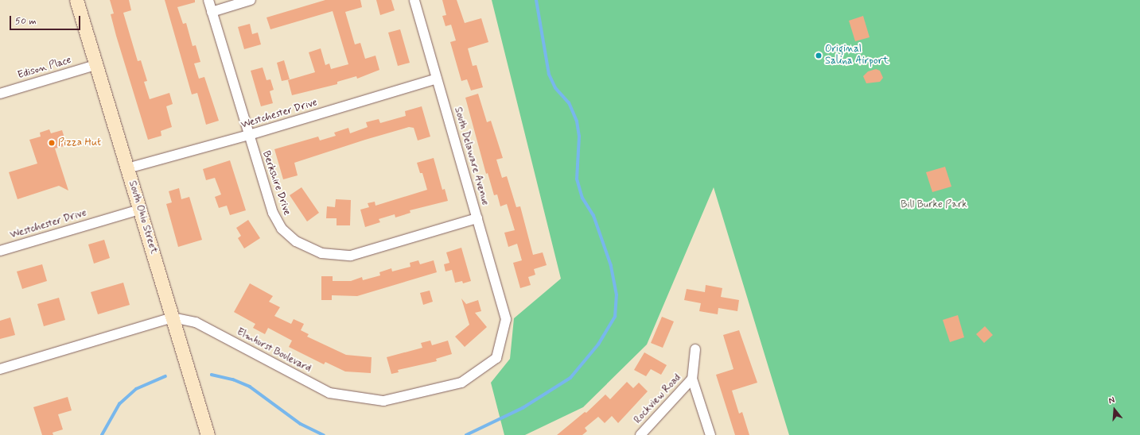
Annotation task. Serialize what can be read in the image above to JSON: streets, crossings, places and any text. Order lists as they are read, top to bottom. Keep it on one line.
{"streets":{"main road":["South Ohio Street"],"street":["Edison Place","Westchester Drive","South Delaware Avenue","Berkshire Drive","Elmhurst Boulevard","Rockview Road"]},"crossings":[["Edison Place","South Ohio Street"],["Westchester Drive","South Delaware Avenue"],["Westchester Drive","Berkshire Drive"],["Westchester Drive","South Ohio Street"],["South Delaware Avenue","Berkshire Drive"],["South Delaware Avenue","Elmhurst Boulevard"],["South Ohio Street","Elmhurst Boulevard"]],"parks":["Bill Burke Park"],"places":["Original Salina Airport","Pizza Hut"],"scale_bar":"50 m","north":"top"}
